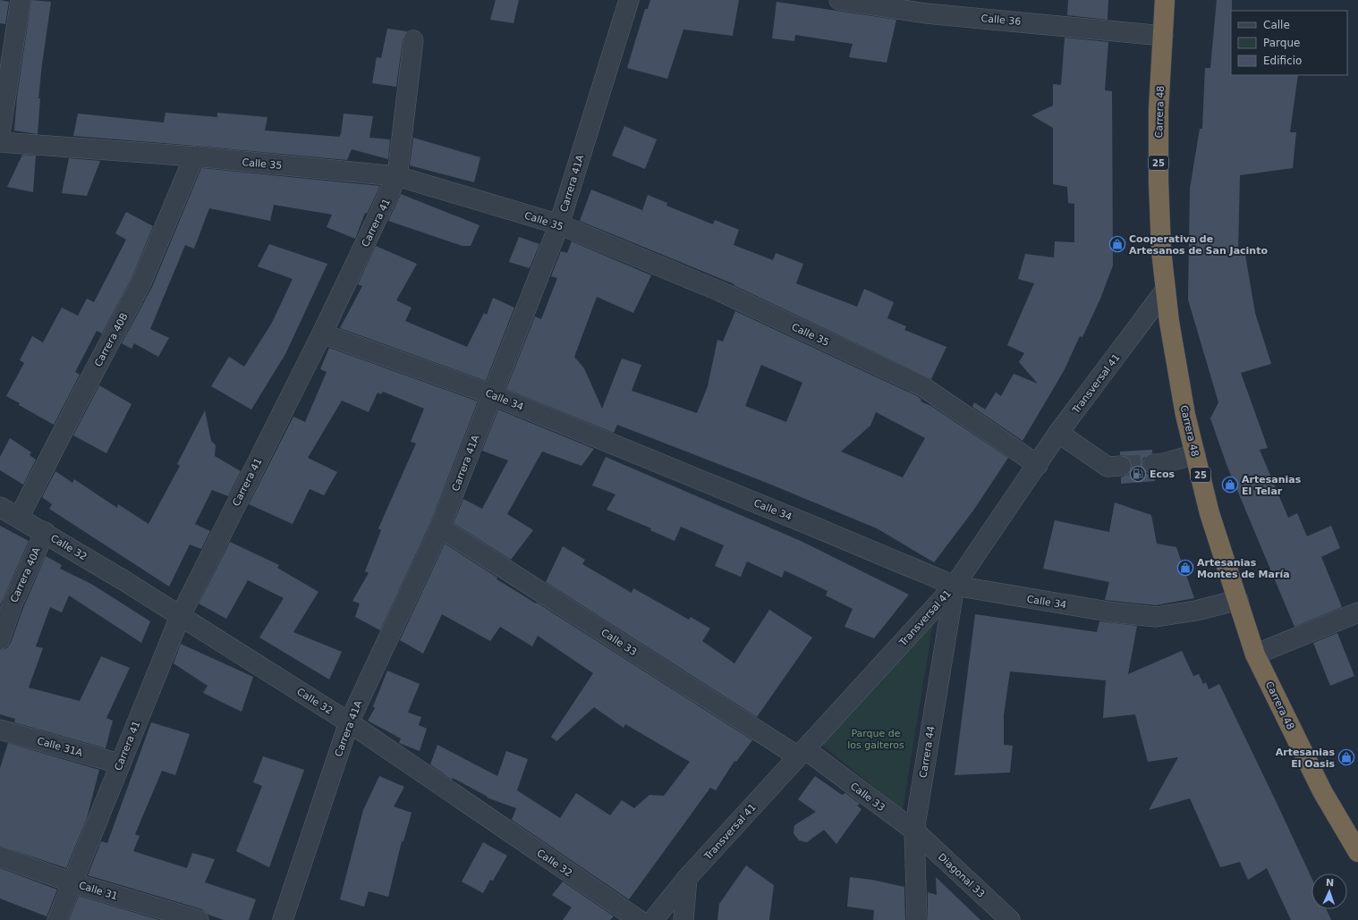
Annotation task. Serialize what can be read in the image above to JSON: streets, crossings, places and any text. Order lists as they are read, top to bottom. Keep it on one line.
{"streets":{"highway":["Carrera 48","25"],"street":["Calle 36","Calle 35","Carrera 41A","Carrera 41","Carrera 40B","Transversal 41","Calle 34","Calle 32","Carrera 40A","Calle 33","Calle 31A","Carrera 44","Diagonal 33","Calle 31"]},"crossings":[["Calle 36","Carrera 48"],["Carrera 48","Transversal 41"],["Carrera 48","Calle 34"],["Calle 35","Carrera 41A"],["Calle 35","Carrera 41"],["Calle 35","Carrera 40B"],["Calle 35","Transversal 41"],["Carrera 41A","Calle 34"],["Carrera 41A","Calle 32"],["Carrera 41A","Calle 33"],["Carrera 41","Calle 34"],["Carrera 41","Calle 32"],["Carrera 41","Calle 31A"],["Carrera 41","Calle 31"],["Carrera 40B","Calle 32"],["Transversal 41","Calle 34"],["Transversal 41","Calle 33"],["Transversal 41","Carrera 44"],["Calle 34","Carrera 44"],["Calle 32","Carrera 40A"],["Calle 33","Carrera 44"],["Calle 33","Diagonal 33"],["Carrera 44","Diagonal 33"]],"parks":["Parque de los gaiteros"],"places":{"shop":["Cooperativa de Artesanos de San Jacinto","Artesanias El Telar","Artesanias Montes de María","Artesanias El Oasis"],"fuel station":["Ecos"]},"legend":["Calle","Parque","Edificio"],"north":"top"}
